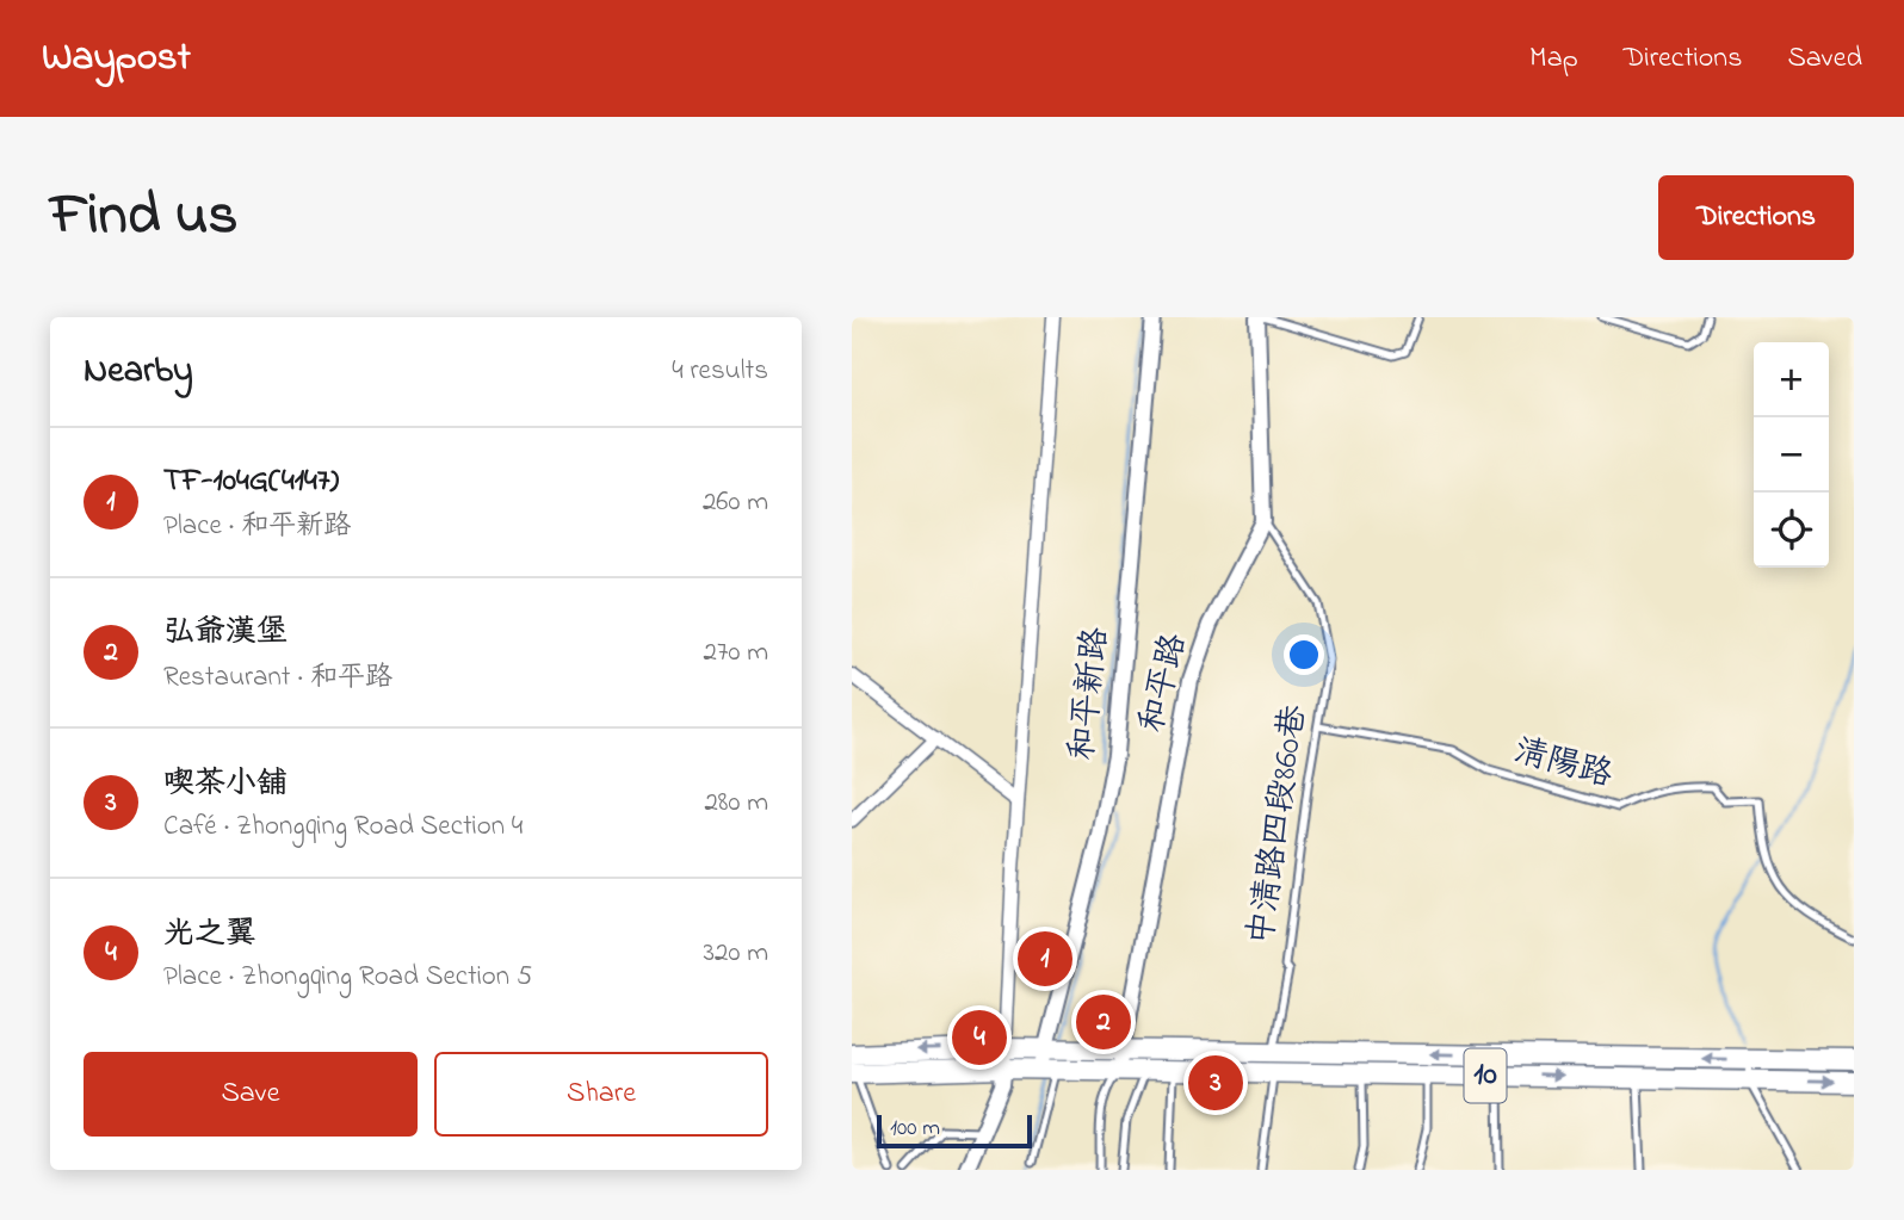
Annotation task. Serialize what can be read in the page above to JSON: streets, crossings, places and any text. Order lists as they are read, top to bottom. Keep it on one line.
{"streets":{"main road":["10"],"street":["和平路","和平新路"],"lane":["清陽路","中清路四段860巷"]},"crossings":[["和平路","中清路四段860巷"],["和平路","10"],["和平新路","10"],["清陽路","中清路四段860巷"],["中清路四段860巷","10"]],"scale_bar":"100 m","page":{"header":"Waypost","nav":["Map","Directions","Saved"],"title":"Find us","buttons":["Directions",["Save","Share"]],"heading":["Nearby","4 results"],"map_buttons":["+","−"],"list":[{"mark":"1","name":"TF-104G(4147)","note":"Place · 和平新路","value":"260 m"},{"mark":"2","name":"弘爺漢堡","note":"Restaurant · 和平路","value":"270 m"},{"mark":"3","name":"喫茶小舖","note":"Café · Zhongqing Road Section 4","value":"280 m"},{"mark":"4","name":"光之翼","note":"Place · Zhongqing Road Section 5","value":"320 m"}],"pins":["1","2","4","3"],"scale":"100 m"}}
